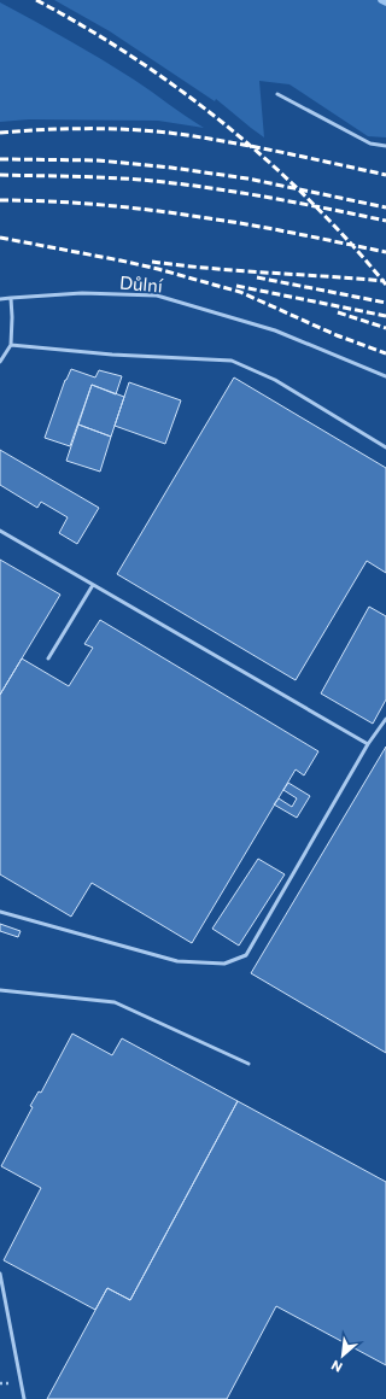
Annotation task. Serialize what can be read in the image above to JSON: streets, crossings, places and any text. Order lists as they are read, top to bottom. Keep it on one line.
{"streets":{"lane":["Důlní"]},"north":"bottom left"}
